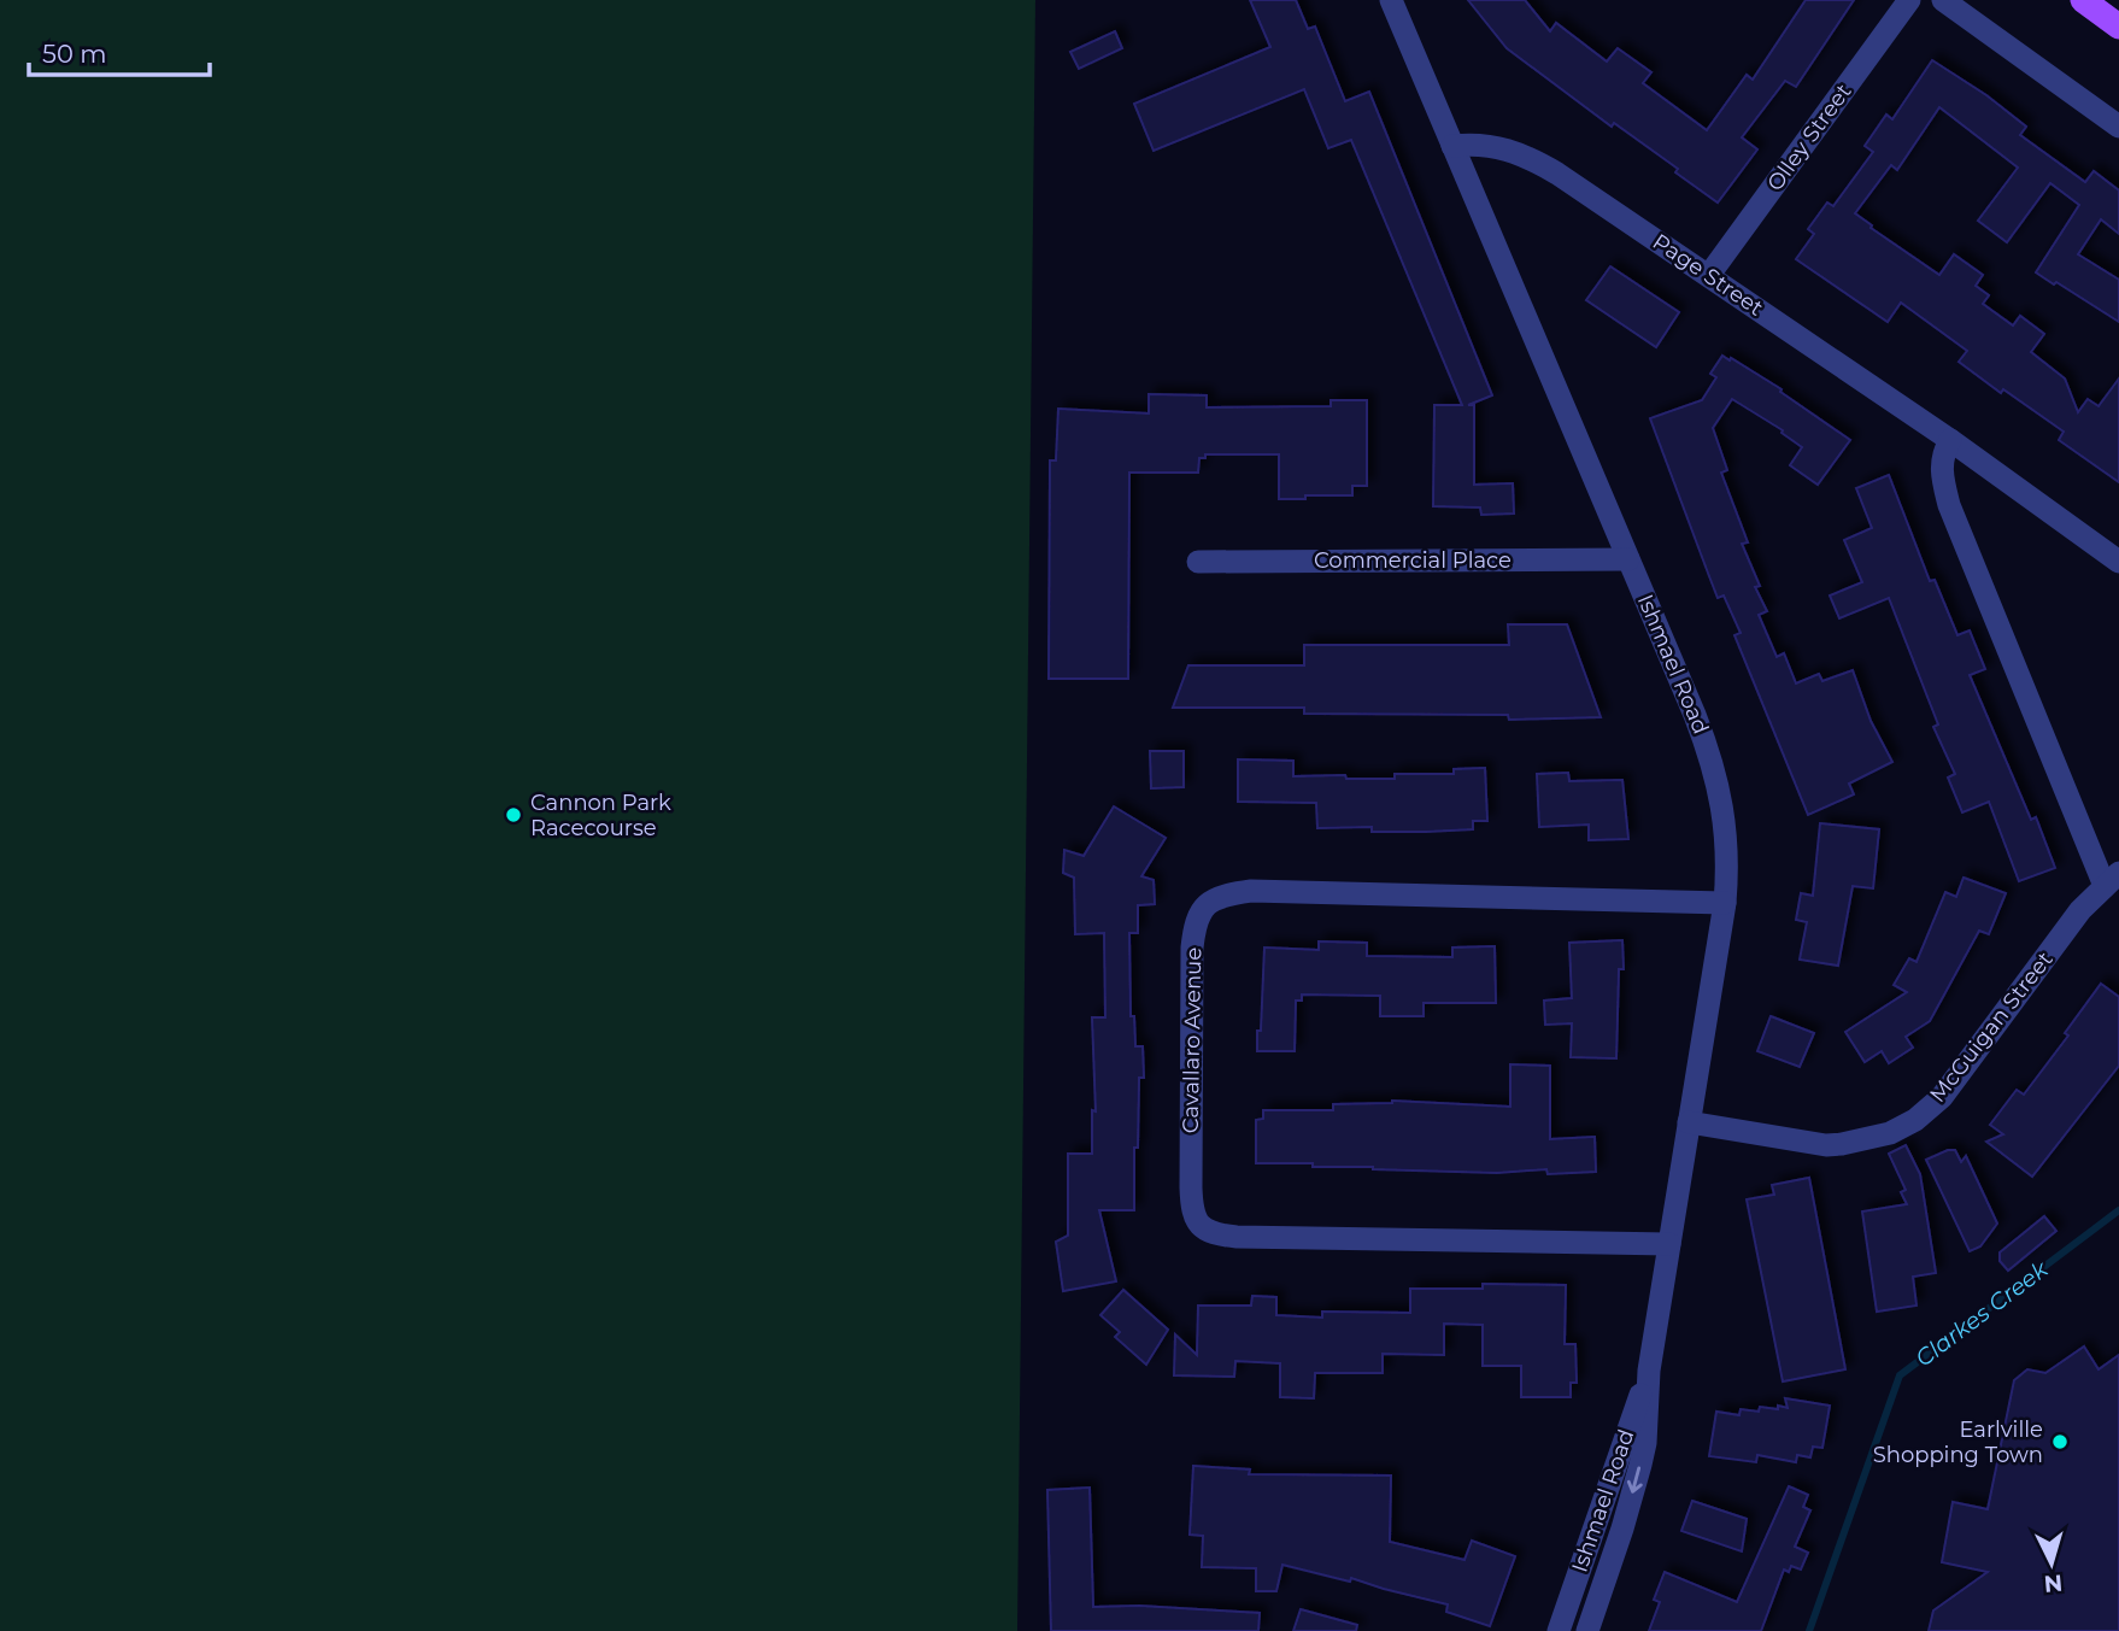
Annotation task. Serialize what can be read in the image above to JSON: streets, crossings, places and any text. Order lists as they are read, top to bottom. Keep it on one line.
{"streets":{"street":["Olley Street","Page Street","Commercial Place","Ishmael Road","McGuigan Street","Cavallaro Avenue"]},"crossings":[["Olley Street","Page Street"],["Page Street","Ishmael Road"],["Commercial Place","Ishmael Road"],["Ishmael Road","McGuigan Street"],["Ishmael Road","Cavallaro Avenue"]],"water":["Clarkes Creek"],"places":["Cannon Park Racecourse","Earlville Shopping Town"],"scale_bar":"50 m","north":"bottom"}
